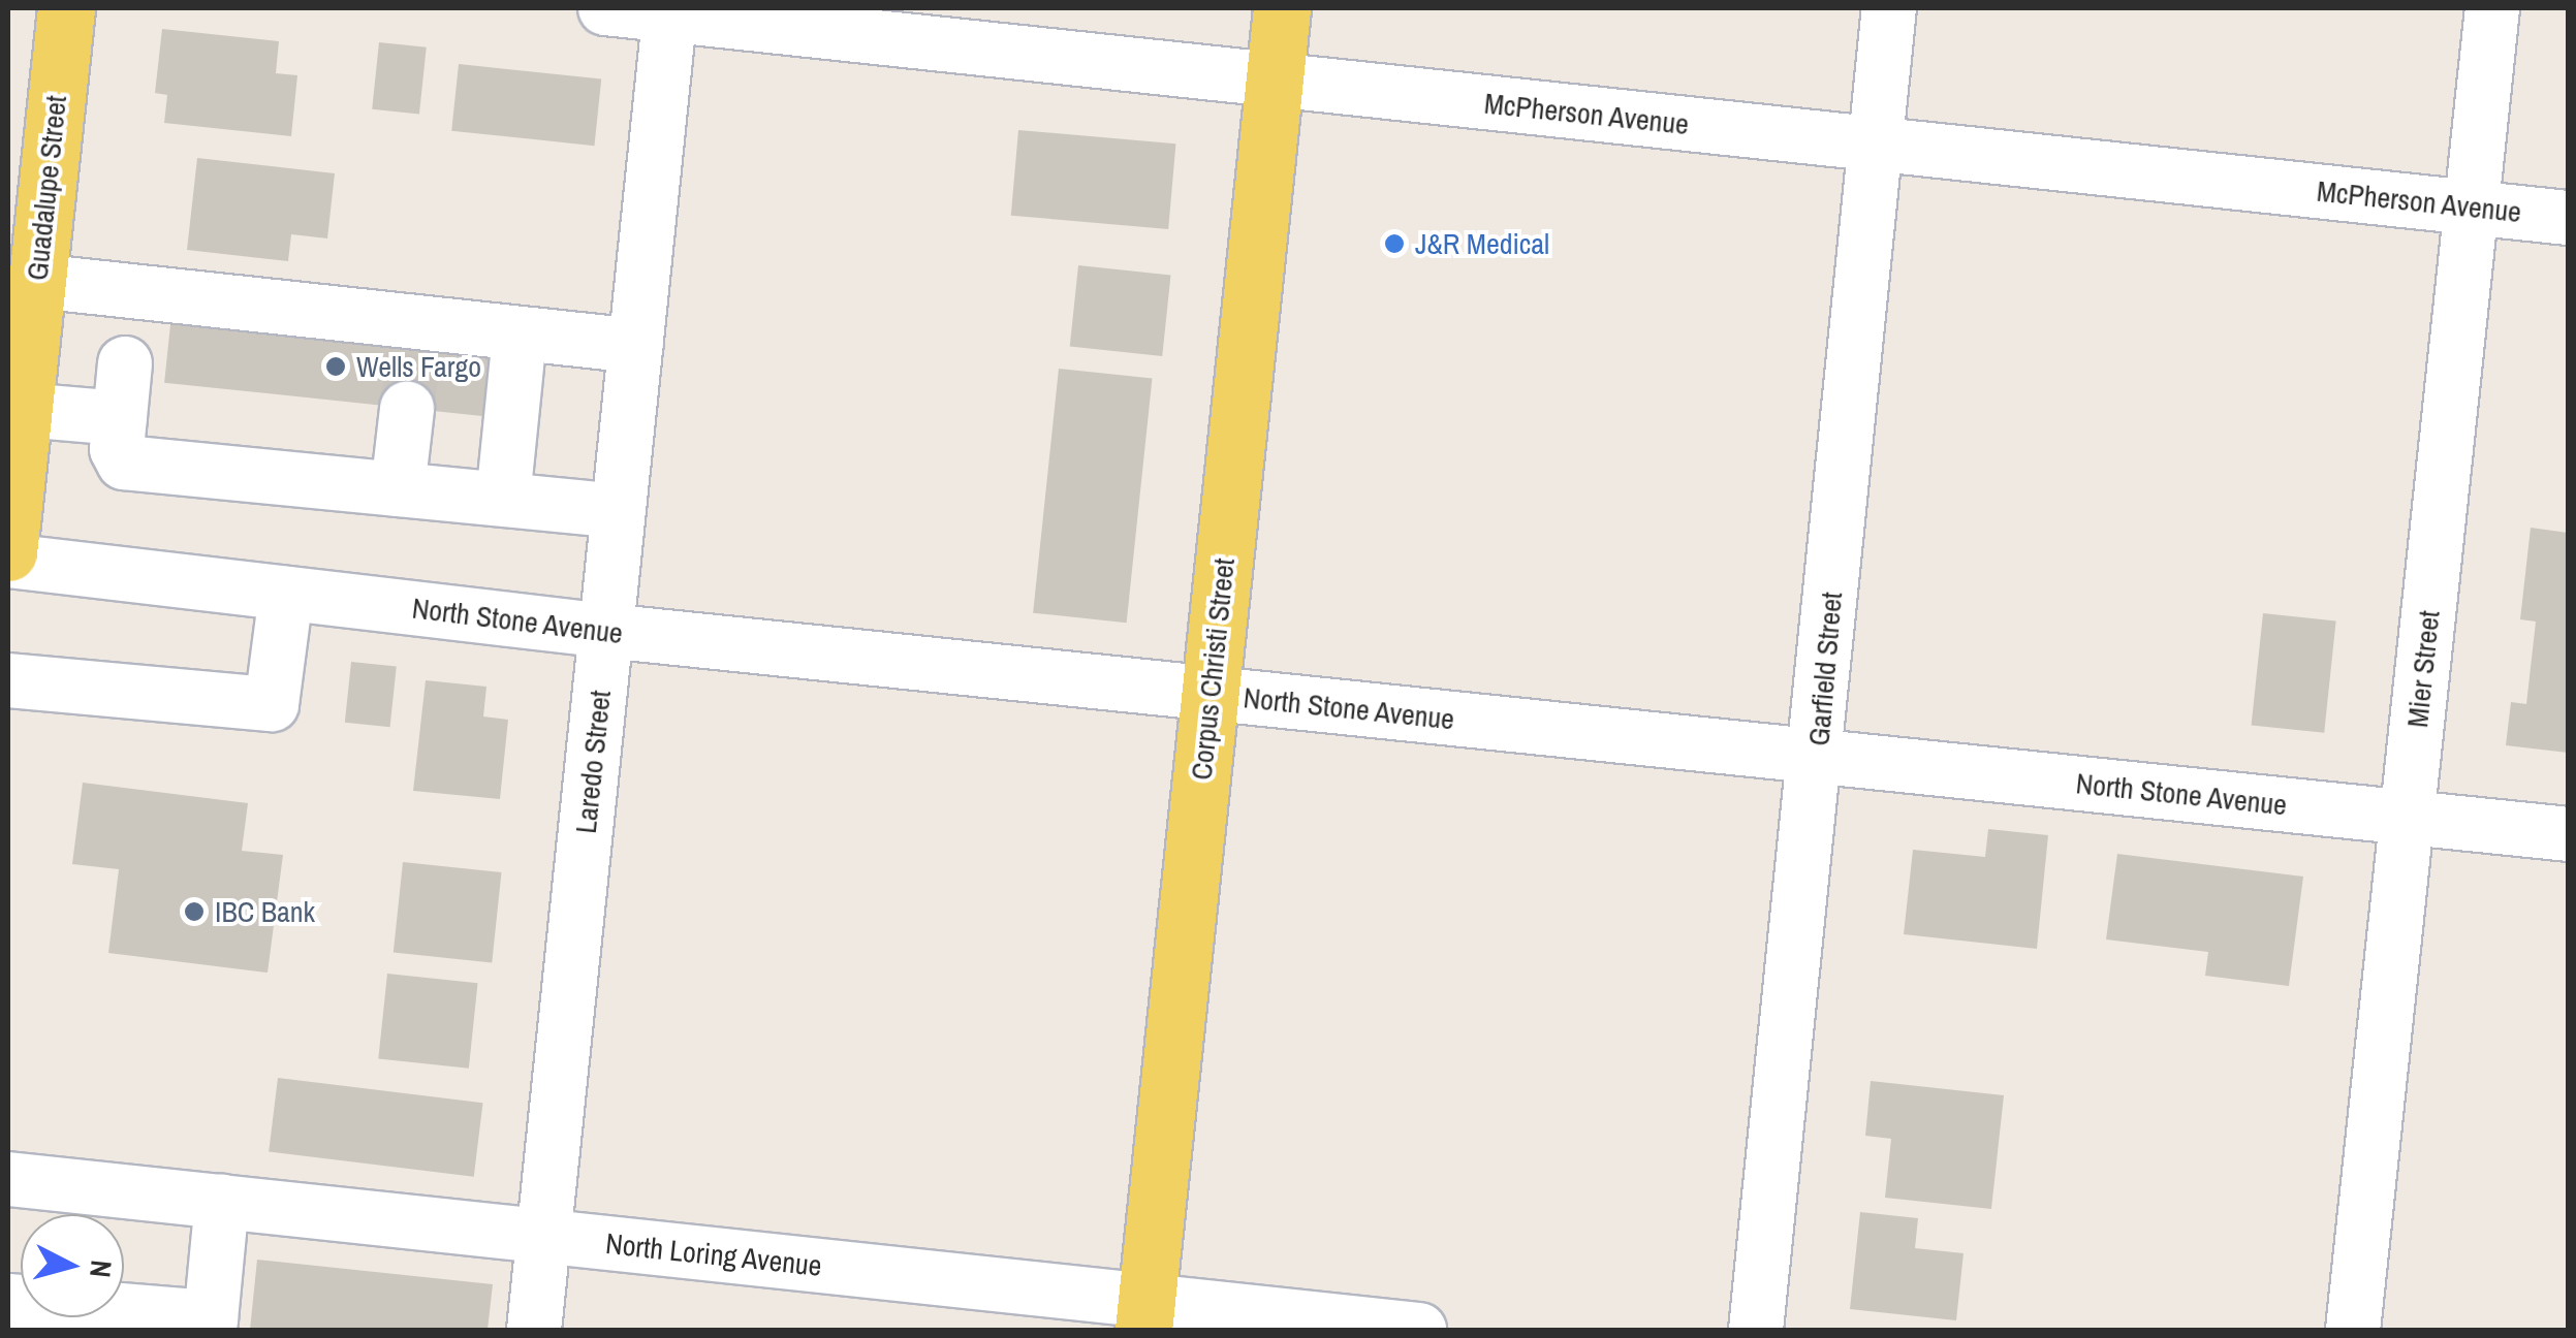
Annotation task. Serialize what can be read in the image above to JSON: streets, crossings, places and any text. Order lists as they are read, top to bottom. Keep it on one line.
{"streets":{"main road":["Guadalupe Street","Corpus Christi Street"],"street":["McPherson Avenue","North Stone Avenue","Garfield Street","Mier Street","Laredo Street","North Loring Avenue"]},"crossings":[["McPherson Avenue","Corpus Christi Street"],["McPherson Avenue","Garfield Street"],["McPherson Avenue","Mier Street"],["McPherson Avenue","Laredo Street"],["Guadalupe Street","North Stone Avenue"],["North Stone Avenue","Corpus Christi Street"],["North Stone Avenue","Garfield Street"],["North Stone Avenue","Mier Street"],["North Stone Avenue","Laredo Street"],["Corpus Christi Street","North Loring Avenue"],["Laredo Street","North Loring Avenue"]],"places":["J&R Medical","Wells Fargo","IBC Bank"],"north":"right"}
